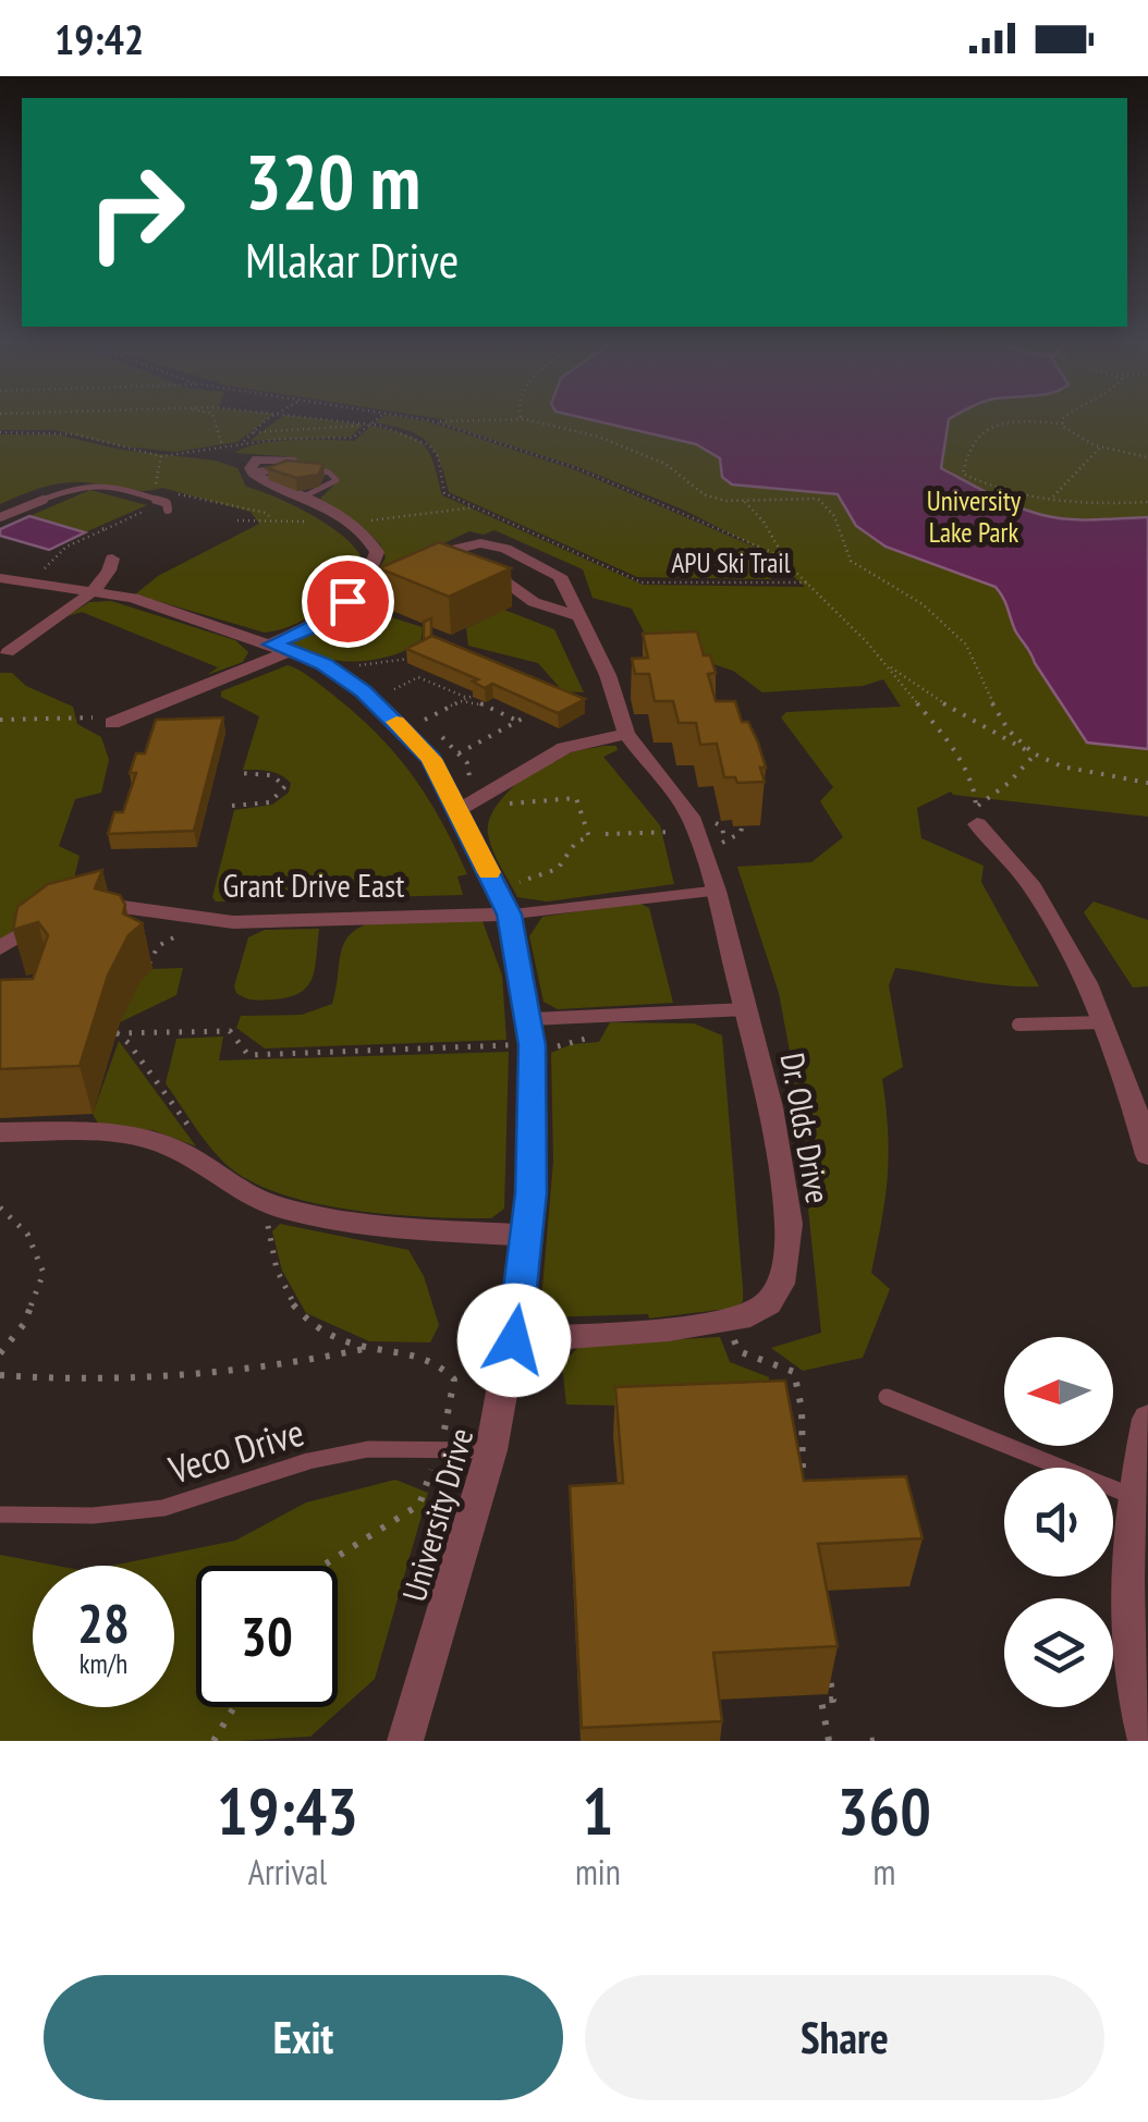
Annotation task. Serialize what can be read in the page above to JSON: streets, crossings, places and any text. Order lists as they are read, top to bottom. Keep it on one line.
{"streets":{"street":["Grant Drive East","Dr. Olds Drive","University Drive"],"lane":["Veco Drive"],"path":["APU Ski Trail"]},"crossings":[["Grant Drive East","University Drive"],["Dr. Olds Drive","University Drive"],["Veco Drive","University Drive"]],"parks":["University Lake Park"],"north":"left","page":{"status":"19:42","turn":["320 m","Mlakar Drive"],"speed":"28 km/h","limit":"30","eta":["19:43","Arrival","1","min","360","m"],"buttons":["Exit","Share"]}}
